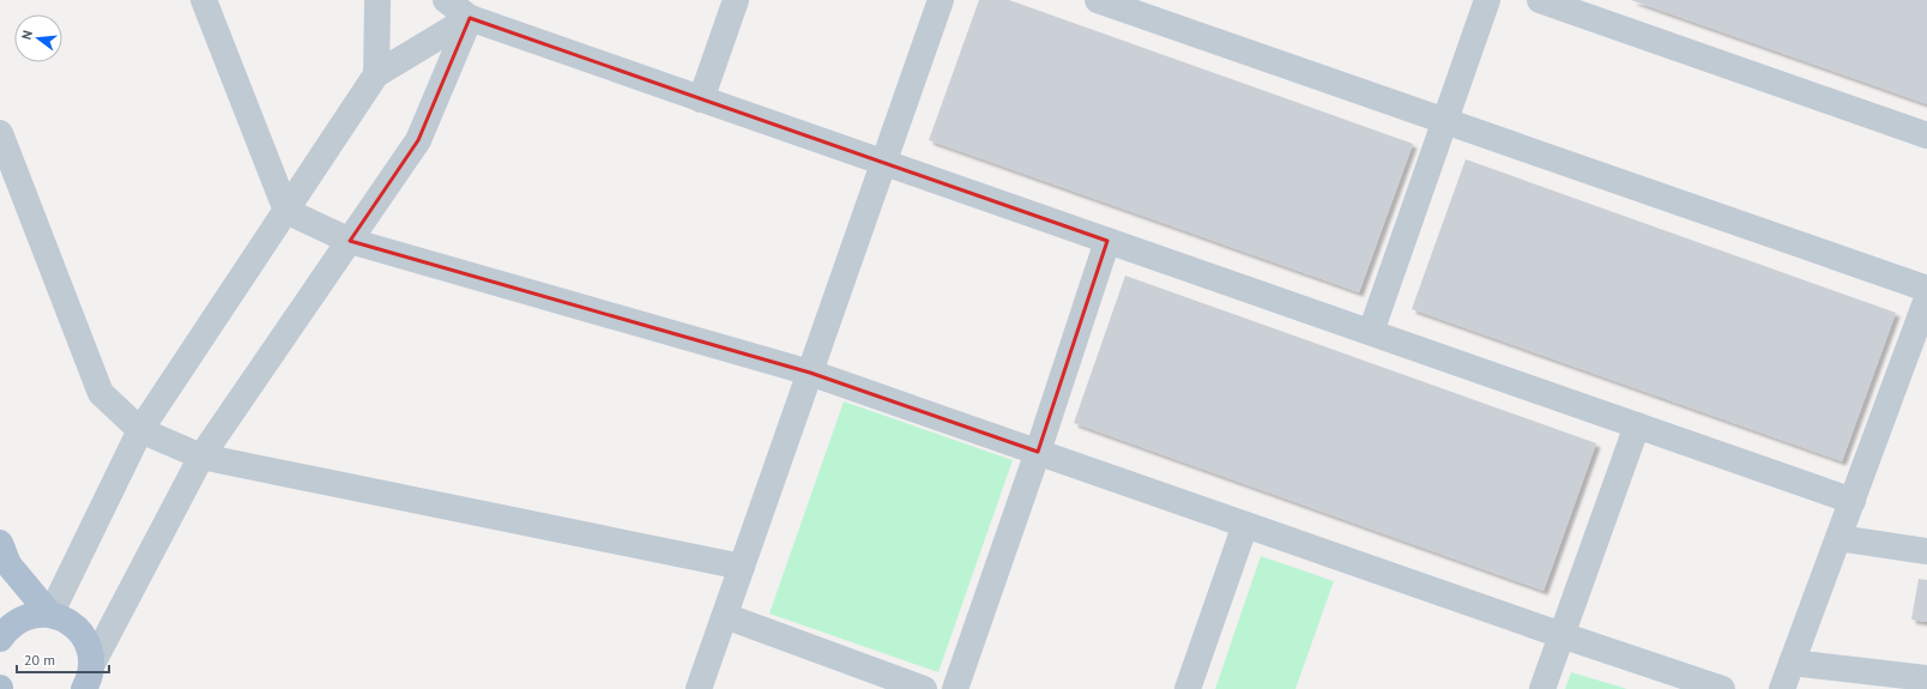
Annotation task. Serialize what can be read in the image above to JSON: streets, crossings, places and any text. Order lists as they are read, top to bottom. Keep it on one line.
{"scale_bar":"20 m","north":"left"}
